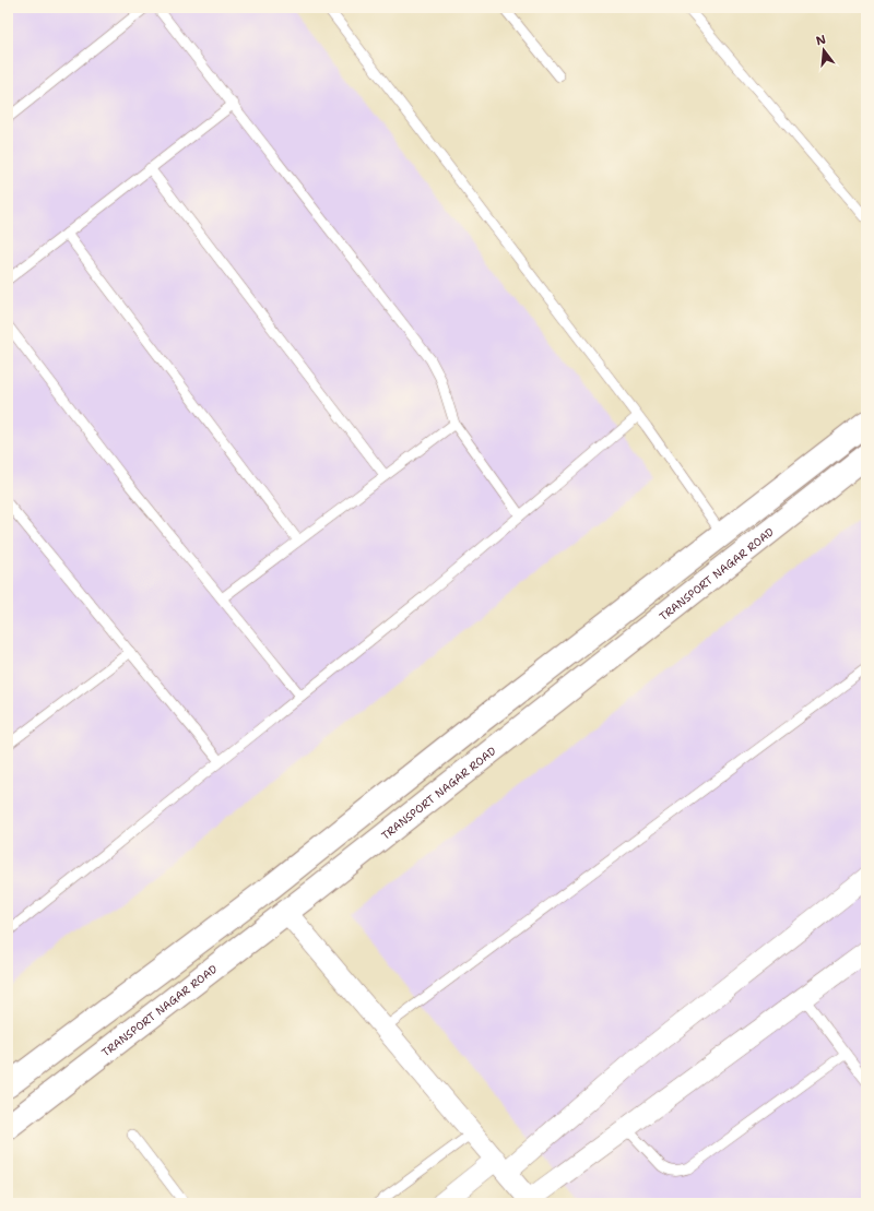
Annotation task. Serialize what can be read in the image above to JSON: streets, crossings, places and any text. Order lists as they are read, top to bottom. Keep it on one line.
{"streets":{"main road":["TRANSPORT NAGAR ROAD"]},"north":"top"}
